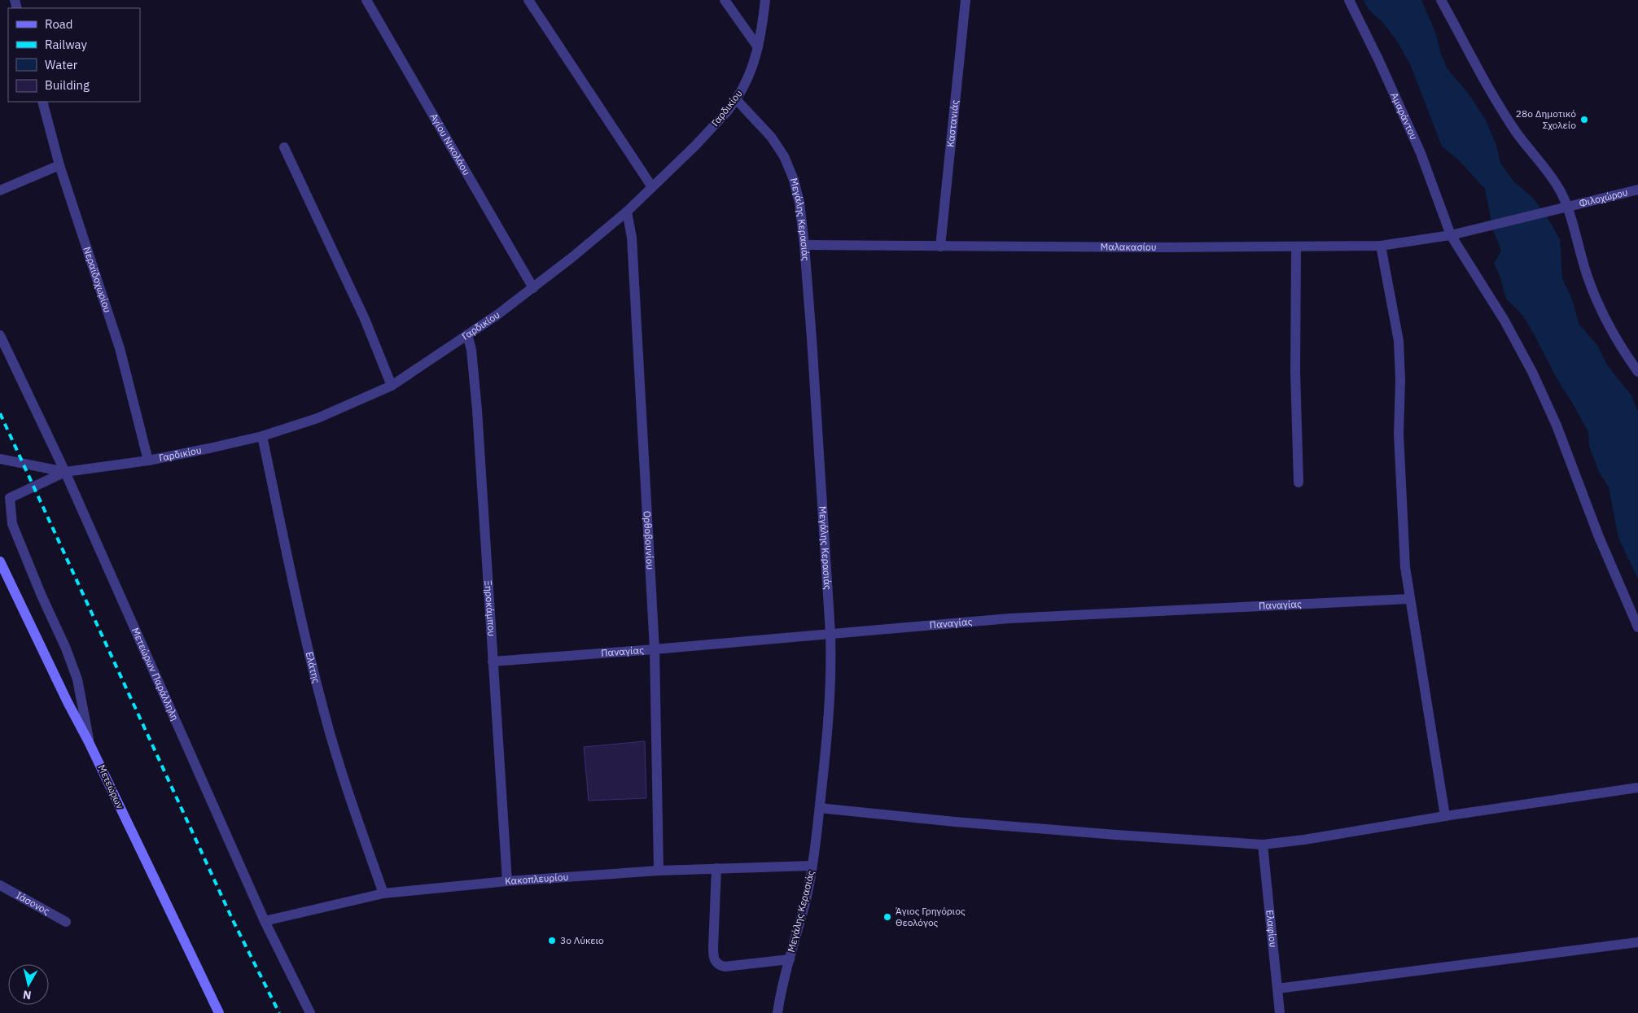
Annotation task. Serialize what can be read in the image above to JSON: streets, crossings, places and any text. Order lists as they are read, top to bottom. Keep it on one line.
{"streets":{"main road":["Μετεώρων"],"street":["Γαρδικίου","Αμαράντου","Καστανιάς","Αγίου Νικολάου","Φιλοχώρου","Μεγάλης Κερασιάς","Μαλακασίου","Νεραϊδοχωρίου","Ορθοβουνίου","Παναγίας","Ξηροκάμπου","Ελάτης","Μετεώρων Παράλληλη","Κακοπλευρίου","Ιάσονος","Ελαφίου"]},"crossings":[["Γαρδικίου","Αγίου Νικολάου"],["Γαρδικίου","Μεγάλης Κερασιάς"],["Γαρδικίου","Νεραϊδοχωρίου"],["Γαρδικίου","Ορθοβουνίου"],["Γαρδικίου","Ξηροκάμπου"],["Γαρδικίου","Ελάτης"],["Γαρδικίου","Μετεώρων Παράλληλη"],["Αμαράντου","Φιλοχώρου"],["Αμαράντου","Μαλακασίου"],["Καστανιάς","Μαλακασίου"],["Φιλοχώρου","Μαλακασίου"],["Μεγάλης Κερασιάς","Μαλακασίου"],["Μεγάλης Κερασιάς","Παναγίας"],["Μεγάλης Κερασιάς","Κακοπλευρίου"],["Ορθοβουνίου","Παναγίας"],["Ορθοβουνίου","Κακοπλευρίου"],["Παναγίας","Ξηροκάμπου"],["Ξηροκάμπου","Κακοπλευρίου"],["Ελάτης","Κακοπλευρίου"],["Μετεώρων Παράλληλη","Κακοπλευρίου"]],"places":["28ο Δημοτικό Σχολείο","Άγιος Γρηγόριος Θεολόγος","3ο Λύκειο"],"legend":["Road","Railway","Water","Building"],"north":"bottom"}
